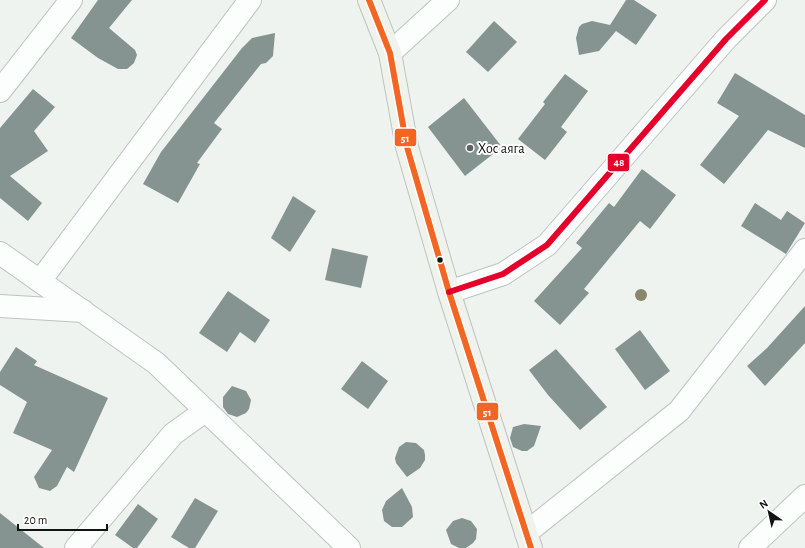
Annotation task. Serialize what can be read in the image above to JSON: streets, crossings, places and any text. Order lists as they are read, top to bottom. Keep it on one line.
{"places":["Хос аяга"],"lines":["transit line 51","transit line 48"],"scale_bar":"20 m","north":"top left"}
